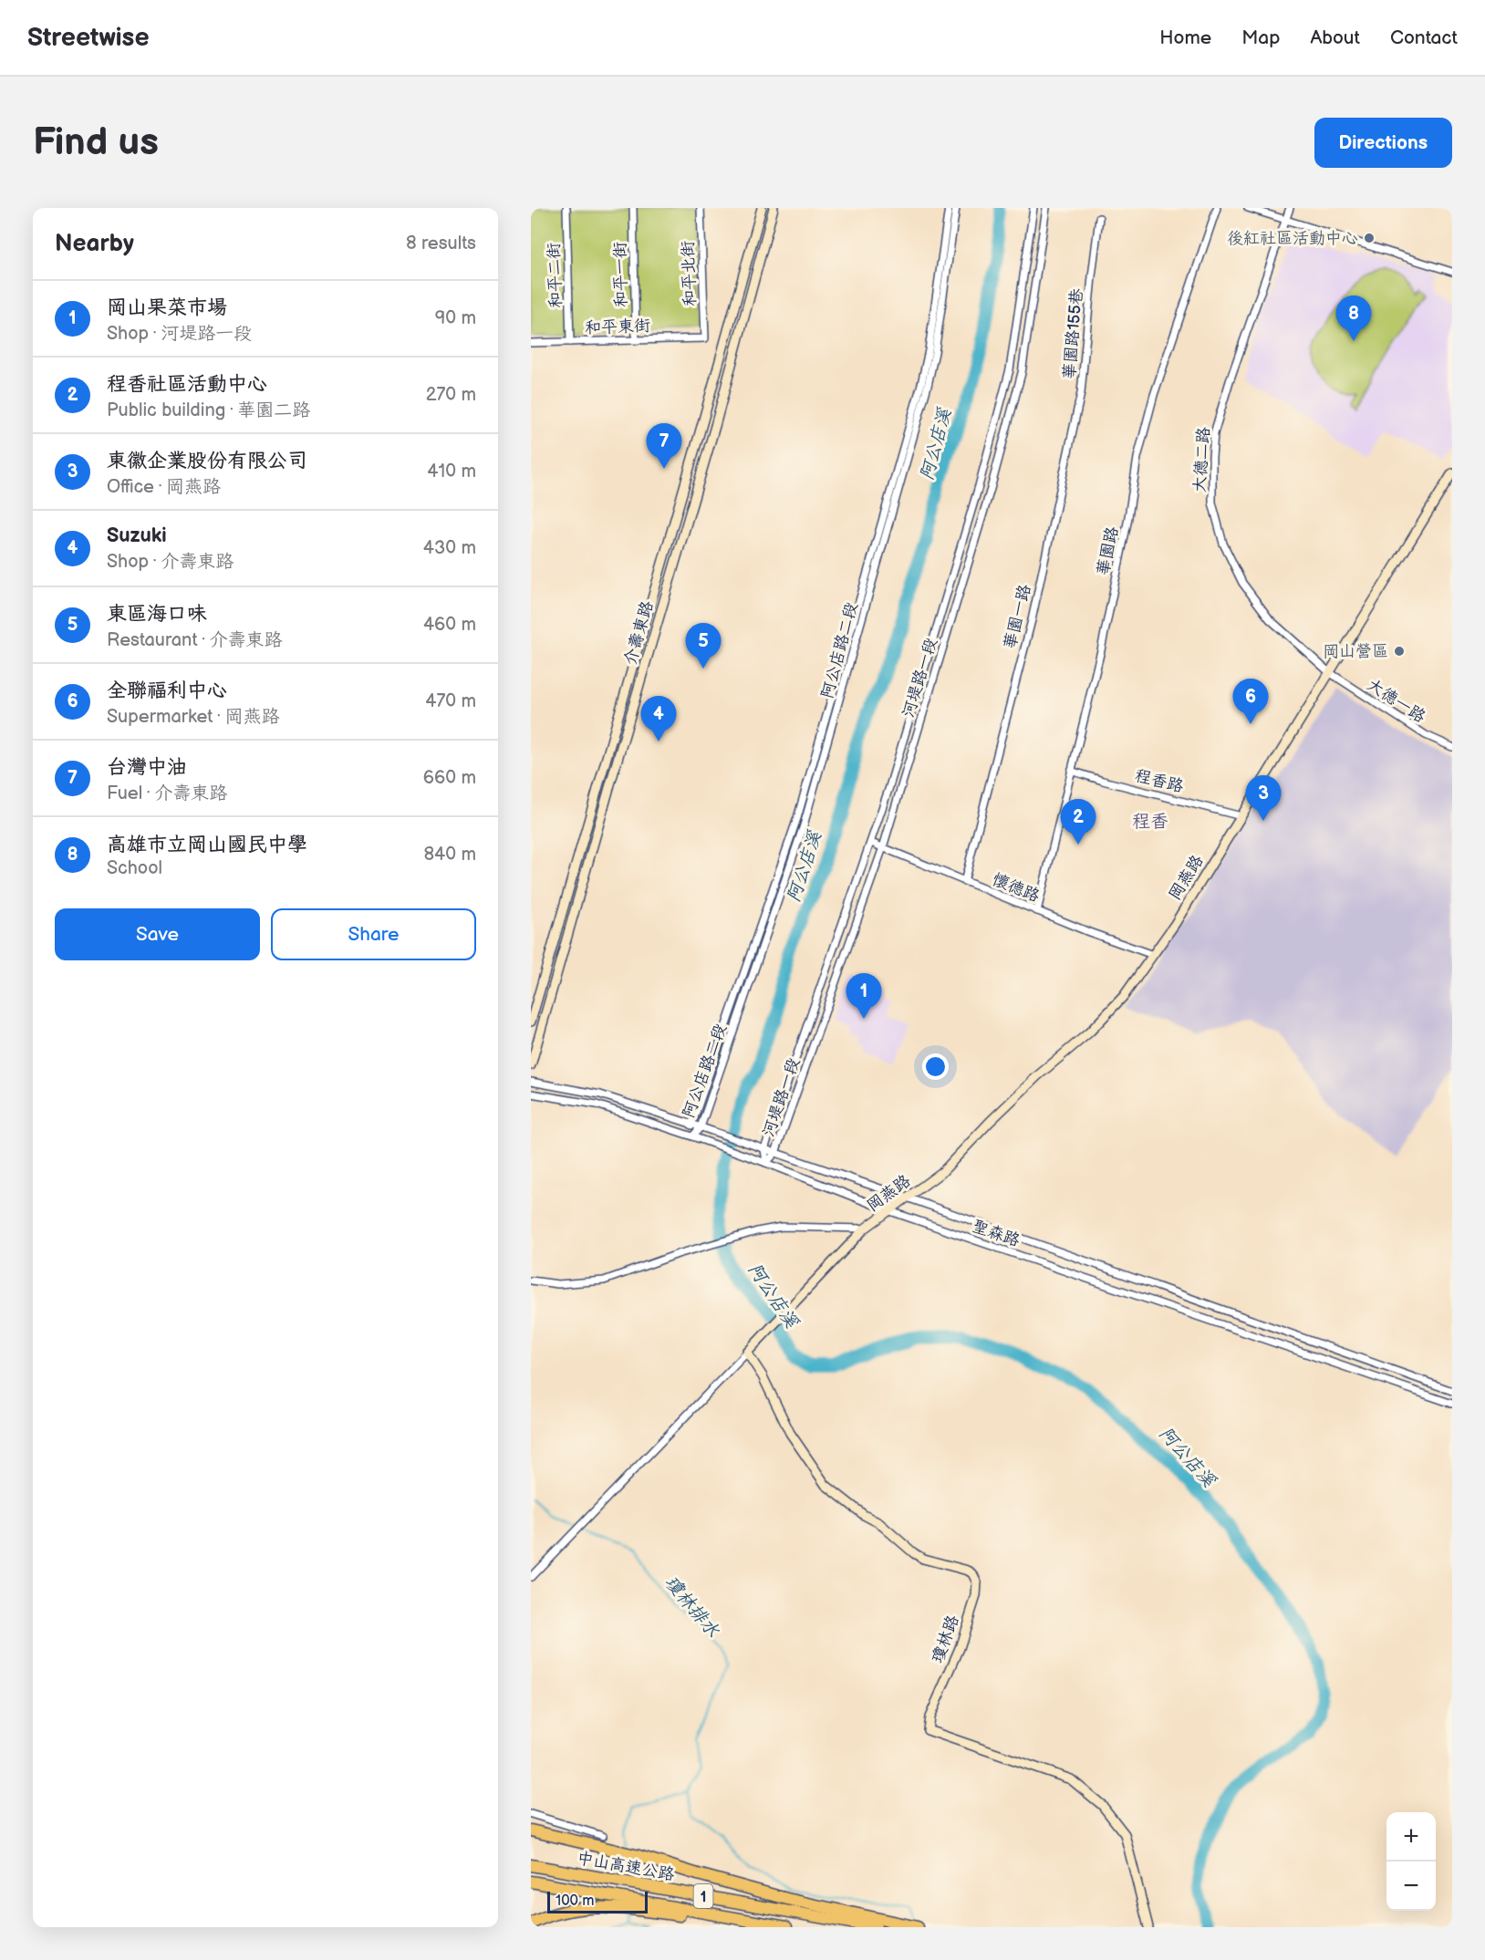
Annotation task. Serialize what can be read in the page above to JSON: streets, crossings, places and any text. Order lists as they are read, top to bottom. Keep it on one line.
{"streets":{"highway":["中山高速公路","1"],"street":["和平北街","和平一街","和平二街","和平東街","華園路155巷","大德二路","華園路","華園一路","介壽東路","阿公店路二段","河堤路一段","大德一路","程香路","岡燕路","懷德路","聖森路","瓊林路"]},"crossings":[["和平北街","和平東街"],["和平一街","和平東街"],["和平二街","和平東街"],["華園路155巷","華園一路"],["大德二路","大德一路"],["大德二路","岡燕路"],["華園路","程香路"],["華園路","懷德路"],["華園一路","懷德路"],["阿公店路二段","聖森路"],["河堤路一段","懷德路"],["河堤路一段","聖森路"],["大德一路","岡燕路"],["程香路","岡燕路"],["岡燕路","懷德路"],["岡燕路","聖森路"],["岡燕路","瓊林路"]],"districts":["程香"],"water":["阿公店溪","瓊林排水"],"places":["後紅社區活動中心","岡山營區"],"scale_bar":"100 m","page":{"header":"Streetwise","nav":["Home","Map","About","Contact"],"buttons":["Directions",["Save","Share"]],"title":"Find us","heading":["Nearby","8 results"],"list":[{"mark":"1","name":"岡山果菜市場","note":"Shop · 河堤路一段","value":"90 m"},{"mark":"2","name":"程香社區活動中心","note":"Public building · 華園二路","value":"270 m"},{"mark":"3","name":"東徽企業股份有限公司","note":"Office · 岡燕路","value":"410 m"},{"mark":"4","name":"Suzuki","note":"Shop · 介壽東路","value":"430 m"},{"mark":"5","name":"東區海口味","note":"Restaurant · 介壽東路","value":"460 m"},{"mark":"6","name":"全聯福利中心","note":"Supermarket · 岡燕路","value":"470 m"},{"mark":"7","name":"台灣中油","note":"Fuel · 介壽東路","value":"660 m"},{"mark":"8","name":"高雄市立岡山國民中學","note":"School","value":"840 m"}],"pins":["8","7","5","6","4","3","2","1"],"map_buttons":["+","−"],"scale":"100 m"}}
